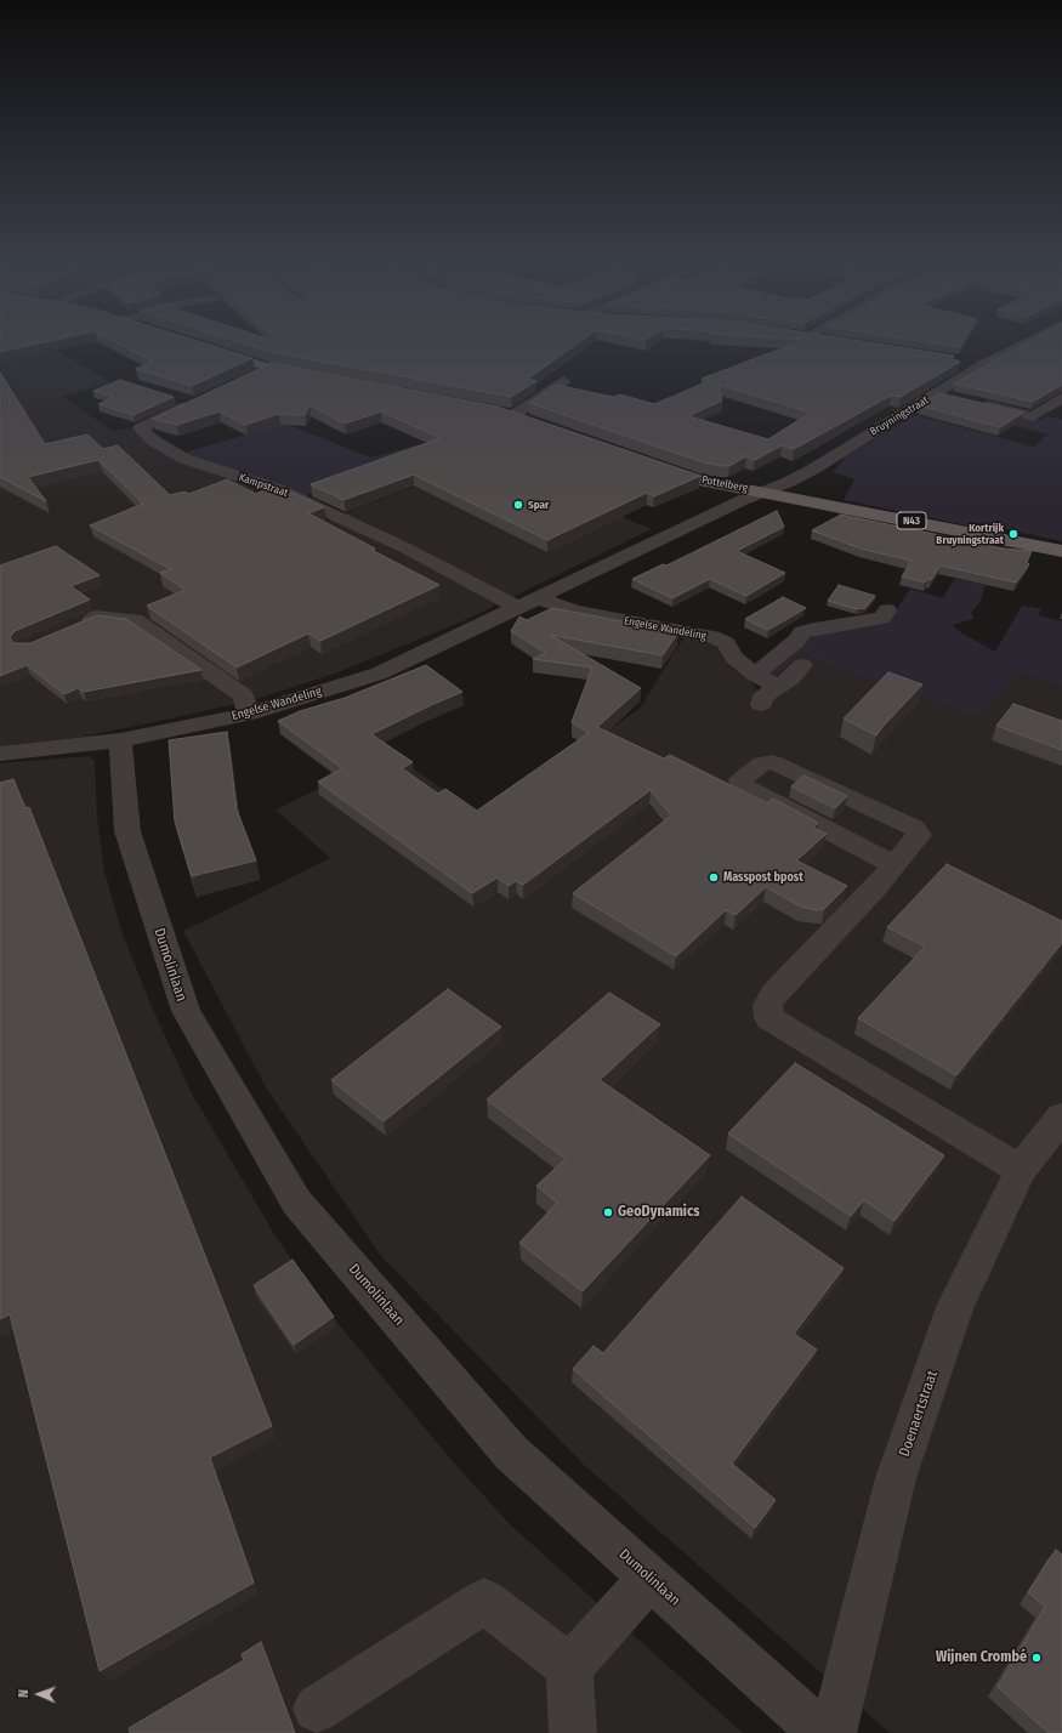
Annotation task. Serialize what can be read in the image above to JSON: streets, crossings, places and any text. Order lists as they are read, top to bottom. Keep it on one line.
{"streets":{"main road":["Pottelberg","N43"],"street":["Bruyningstraat","Kampstraat","Engelse Wandeling","Dumolinlaan","Doenaertstraat"]},"crossings":[["Bruyningstraat","Pottelberg"],["Bruyningstraat","Engelse Wandeling"],["Pottelberg","Engelse Wandeling"],["Kampstraat","Engelse Wandeling"],["Engelse Wandeling","Dumolinlaan"]],"places":["Spar","Kortrijk Bruyningstraat","Masspost bpost","GeoDynamics","Wijnen Crombé"],"north":"left"}
